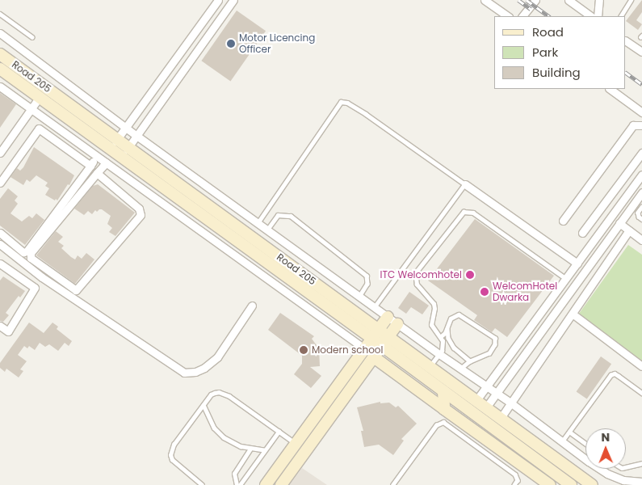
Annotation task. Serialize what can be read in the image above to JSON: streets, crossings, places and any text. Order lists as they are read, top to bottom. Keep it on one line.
{"streets":{"main road":["Road 205"]},"places":["Motor Licencing Officer","ITC Welcomhotel","WelcomHotel Dwarka","Modern school"],"legend":["Road","Park","Building"],"north":"top"}
